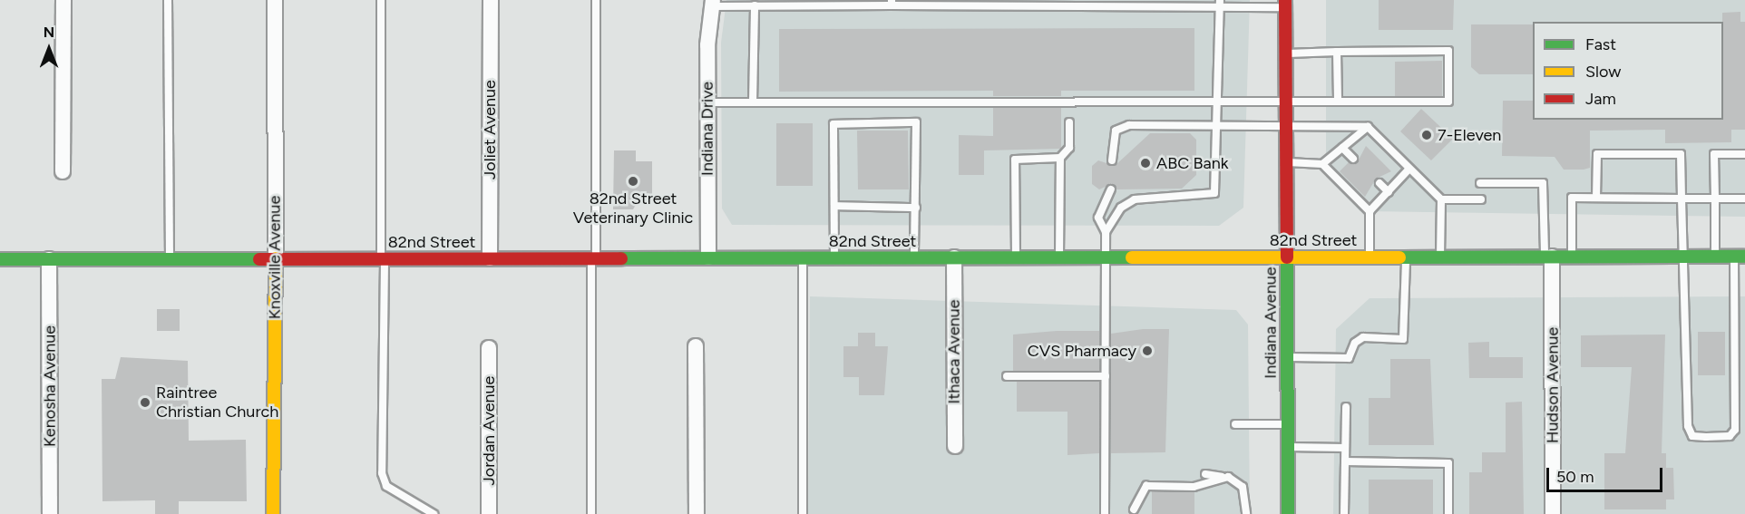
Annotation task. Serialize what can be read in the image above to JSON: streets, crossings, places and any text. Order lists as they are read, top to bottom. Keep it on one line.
{"streets":{"main road":["82nd Street","Knoxville Avenue","Indiana Avenue"],"street":["Indiana Drive","Joliet Avenue","Ithaca Avenue","Hudson Avenue","Kenosha Avenue","Jordan Avenue"]},"crossings":[["Indiana Drive","82nd Street"],["Joliet Avenue","82nd Street"],["82nd Street","Knoxville Avenue"],["82nd Street","Indiana Avenue"],["82nd Street","Ithaca Avenue"],["82nd Street","Hudson Avenue"],["82nd Street","Kenosha Avenue"]],"places":["7-Eleven","ABC Bank","82nd Street Veterinary Clinic","CVS Pharmacy","Raintree Christian Church"],"legend":["Fast","Slow","Jam"],"scale_bar":"50 m","north":"top"}
